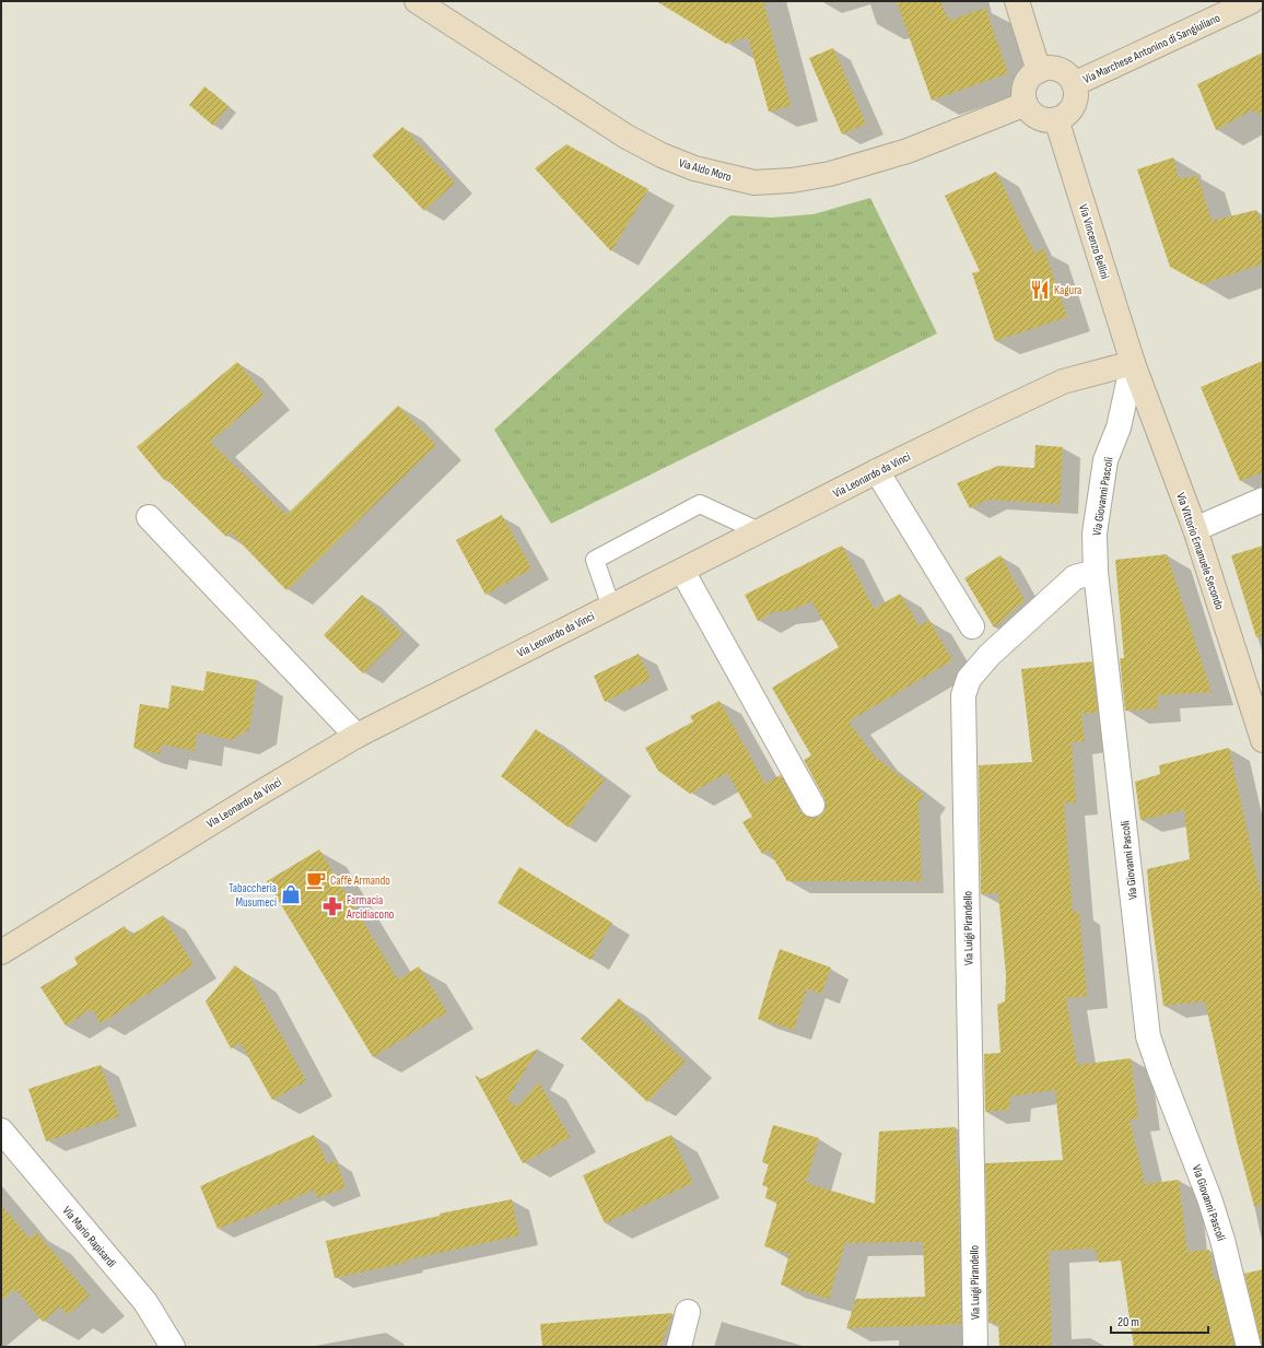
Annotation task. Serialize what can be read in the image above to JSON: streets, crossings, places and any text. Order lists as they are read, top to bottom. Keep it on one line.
{"streets":{"main road":["Via Marchese Antonino di Sangiuliano","Via Aldo Moro","Via Vincenzo Bellini","Via Leonardo da Vinci","Via Vittorio Emanuele Secondo"],"street":["Via Giovanni Pascoli","Via Luigi Pirandello","Via Mario Rapisardi"]},"crossings":[["Via Marchese Antonino di Sangiuliano","Via Aldo Moro"],["Via Marchese Antonino di Sangiuliano","Via Vincenzo Bellini"],["Via Aldo Moro","Via Vincenzo Bellini"],["Via Vincenzo Bellini","Via Leonardo da Vinci"],["Via Vincenzo Bellini","Via Giovanni Pascoli"],["Via Vincenzo Bellini","Via Vittorio Emanuele Secondo"],["Via Leonardo da Vinci","Via Giovanni Pascoli"],["Via Leonardo da Vinci","Via Vittorio Emanuele Secondo"],["Via Giovanni Pascoli","Via Vittorio Emanuele Secondo"],["Via Giovanni Pascoli","Via Luigi Pirandello"]],"places":{"restaurant":["Kagura"],"cafe":["Caffè Armando"],"shop":["Tabaccheria Musumeci"],"pharmacy":["Farmacia Arcidiacono"]},"scale_bar":"20 m"}
